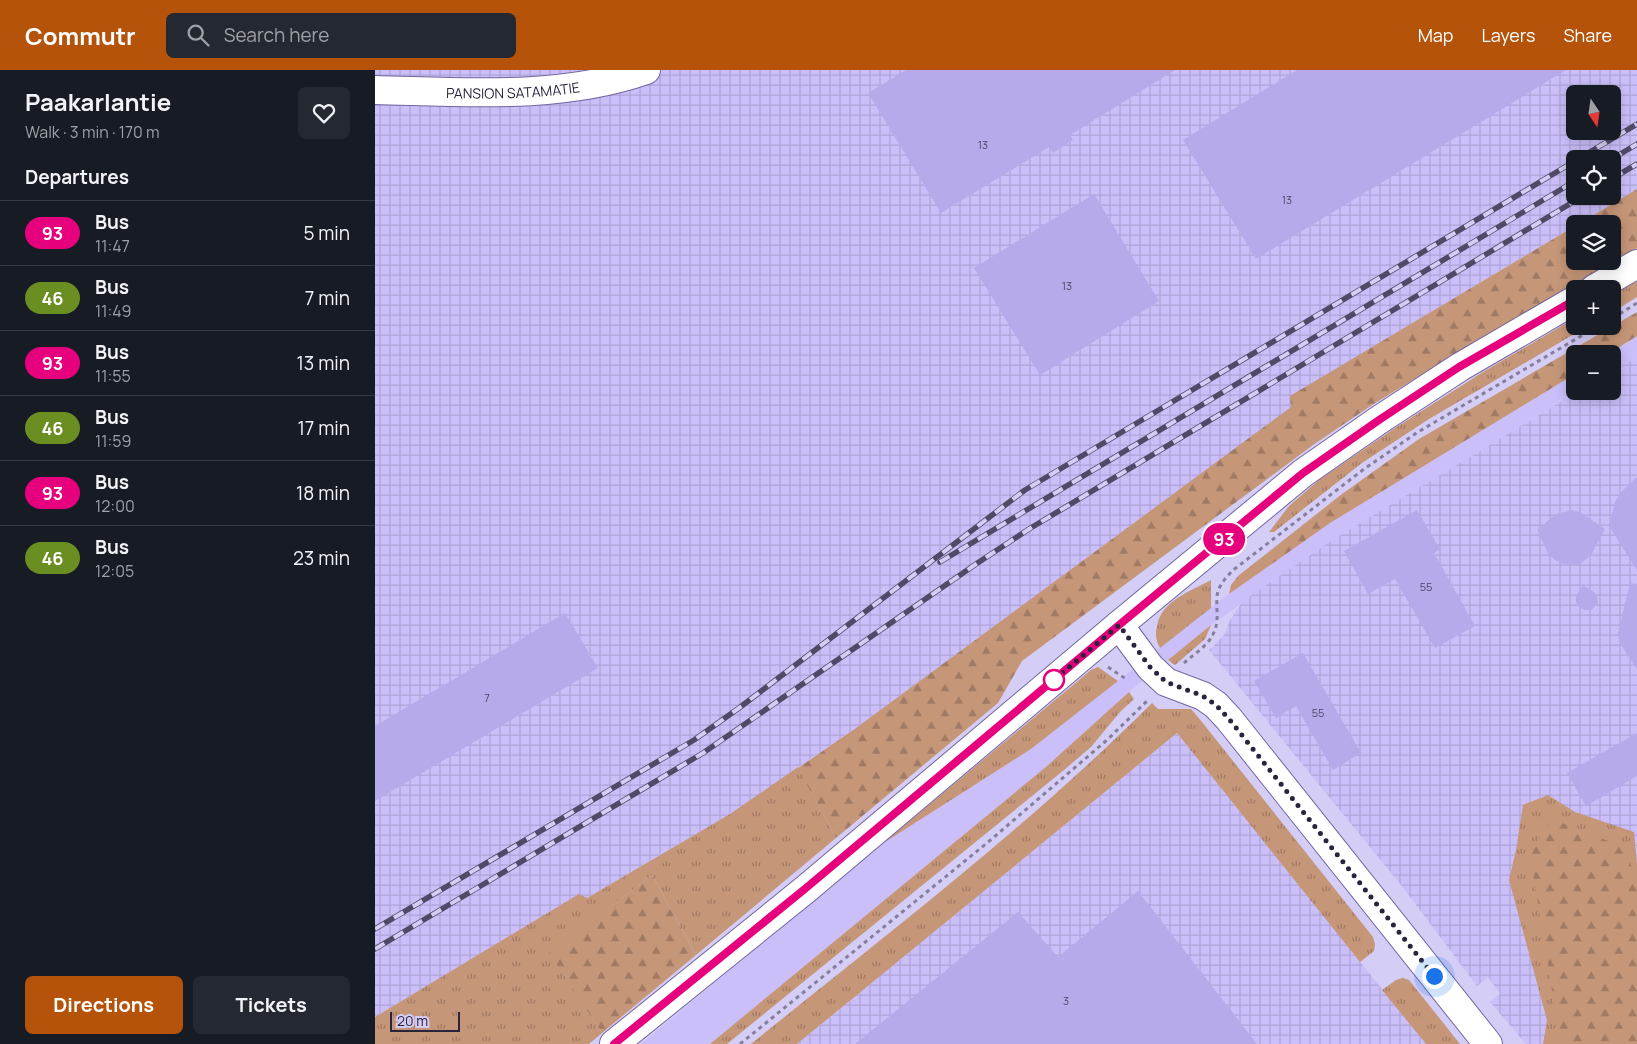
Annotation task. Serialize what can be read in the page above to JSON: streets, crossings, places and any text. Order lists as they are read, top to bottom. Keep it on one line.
{"streets":{"street":["PANSION SATAMATIE"]},"lines":["bus line 93"],"house_numbers":["13","13","13","55","7","55","3"],"scale_bar":"20 m","north":"bottom","page":{"header":"Commutr","search":"Search here","nav":["Map","Layers","Share"],"heading":[["Paakarlantie","Walk · 3 min · 170 m"],"Departures"],"on_map":"93","map_buttons":["+","−"],"list":[{"mark":"93","name":"Bus","note":"11:47","value":"5 min"},{"mark":"46","name":"Bus","note":"11:49","value":"7 min"},{"mark":"93","name":"Bus","note":"11:55","value":"13 min"},{"mark":"46","name":"Bus","note":"11:59","value":"17 min"},{"mark":"93","name":"Bus","note":"12:00","value":"18 min"},{"mark":"46","name":"Bus","note":"12:05","value":"23 min"}],"buttons":["Directions","Tickets"],"scale":"20 m"}}
